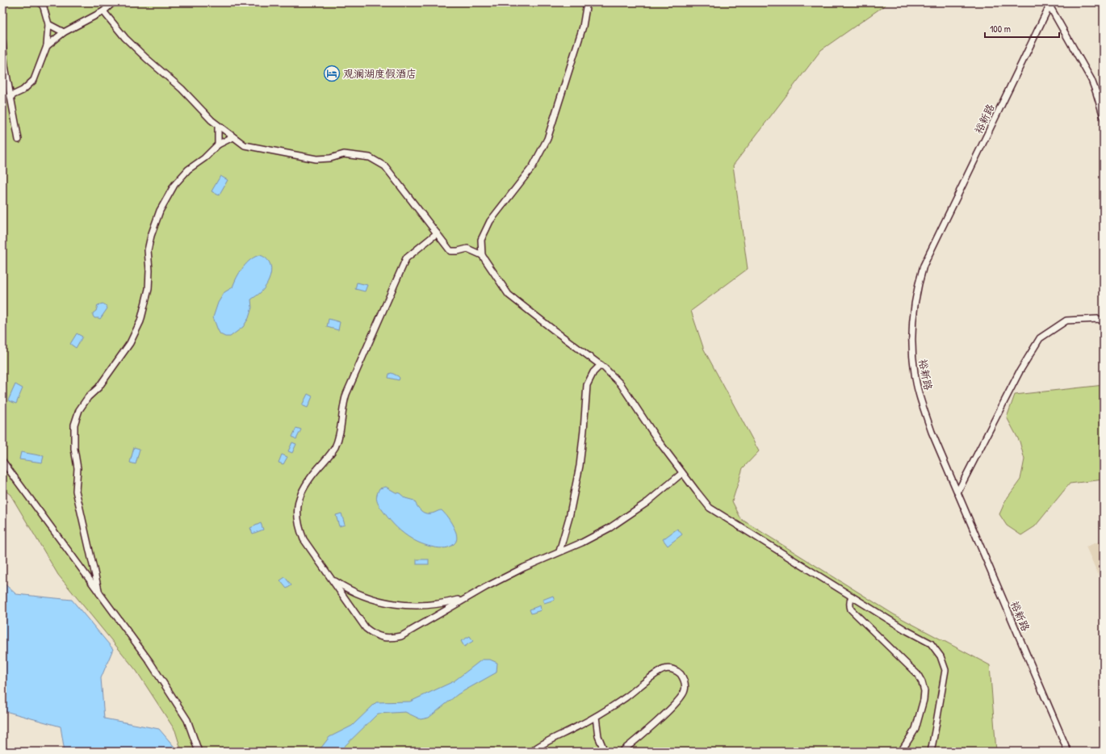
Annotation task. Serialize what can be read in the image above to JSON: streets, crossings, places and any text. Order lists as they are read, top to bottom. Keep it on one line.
{"streets":{"street":["裕新路"]},"places":{"hotel":["观澜湖度假酒店"]},"scale_bar":"100 m"}
